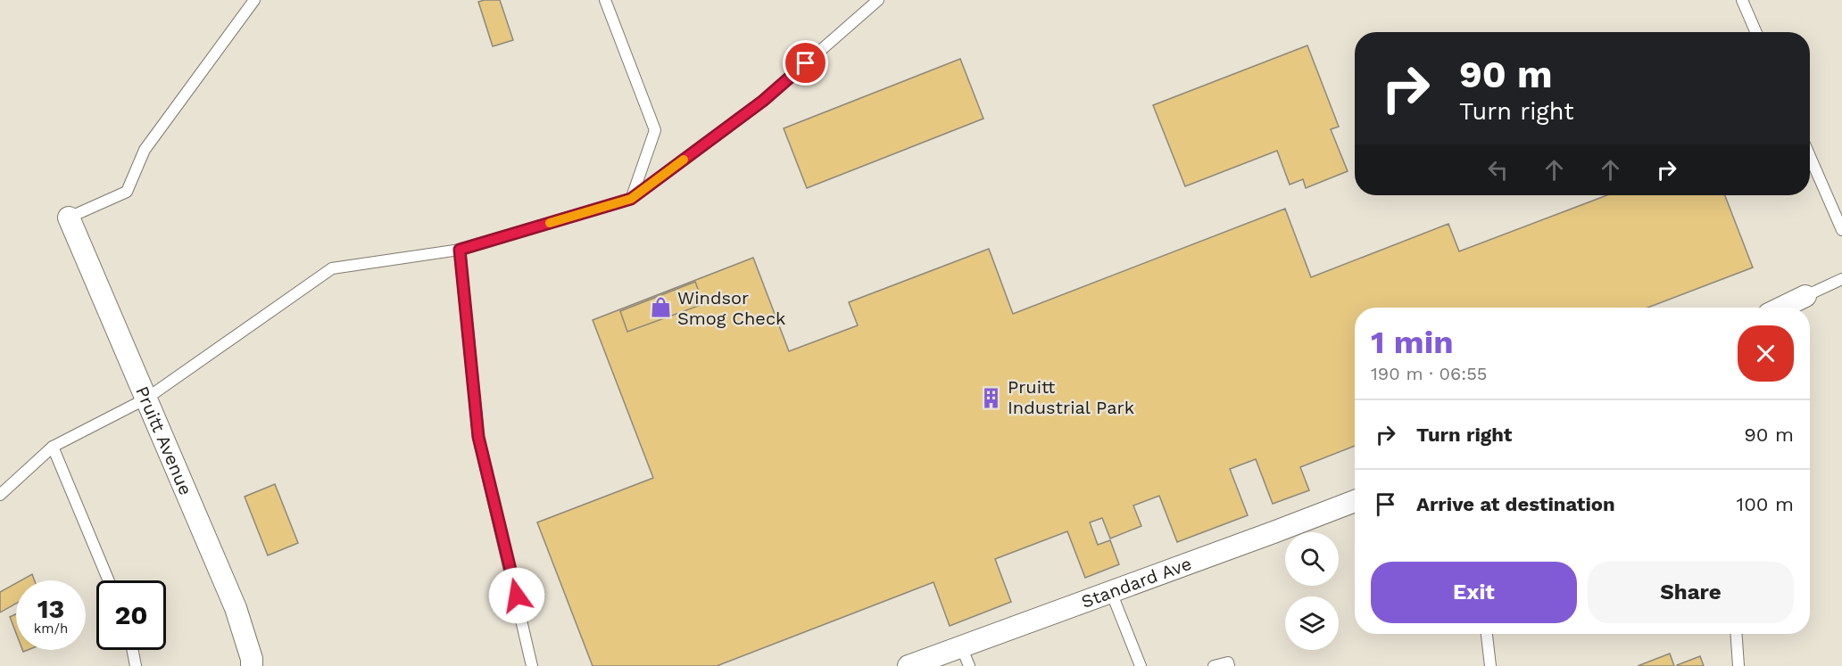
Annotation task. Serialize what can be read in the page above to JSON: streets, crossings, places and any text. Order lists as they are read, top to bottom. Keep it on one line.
{"streets":{"street":["Pruitt Avenue","Standard Ave"]},"places":{"shop":["Windsor Smog Check"],"building":["Pruitt Industrial Park"]},"page":{"turn":["90 m","Turn right"],"heading":["1 min","190 m · 06:55"],"list":[{"name":"Turn right","value":"90 m"},{"name":"Arrive at destination","value":"100 m"}],"buttons":["Exit","Share"],"speed":"13 km/h","limit":"20"}}
